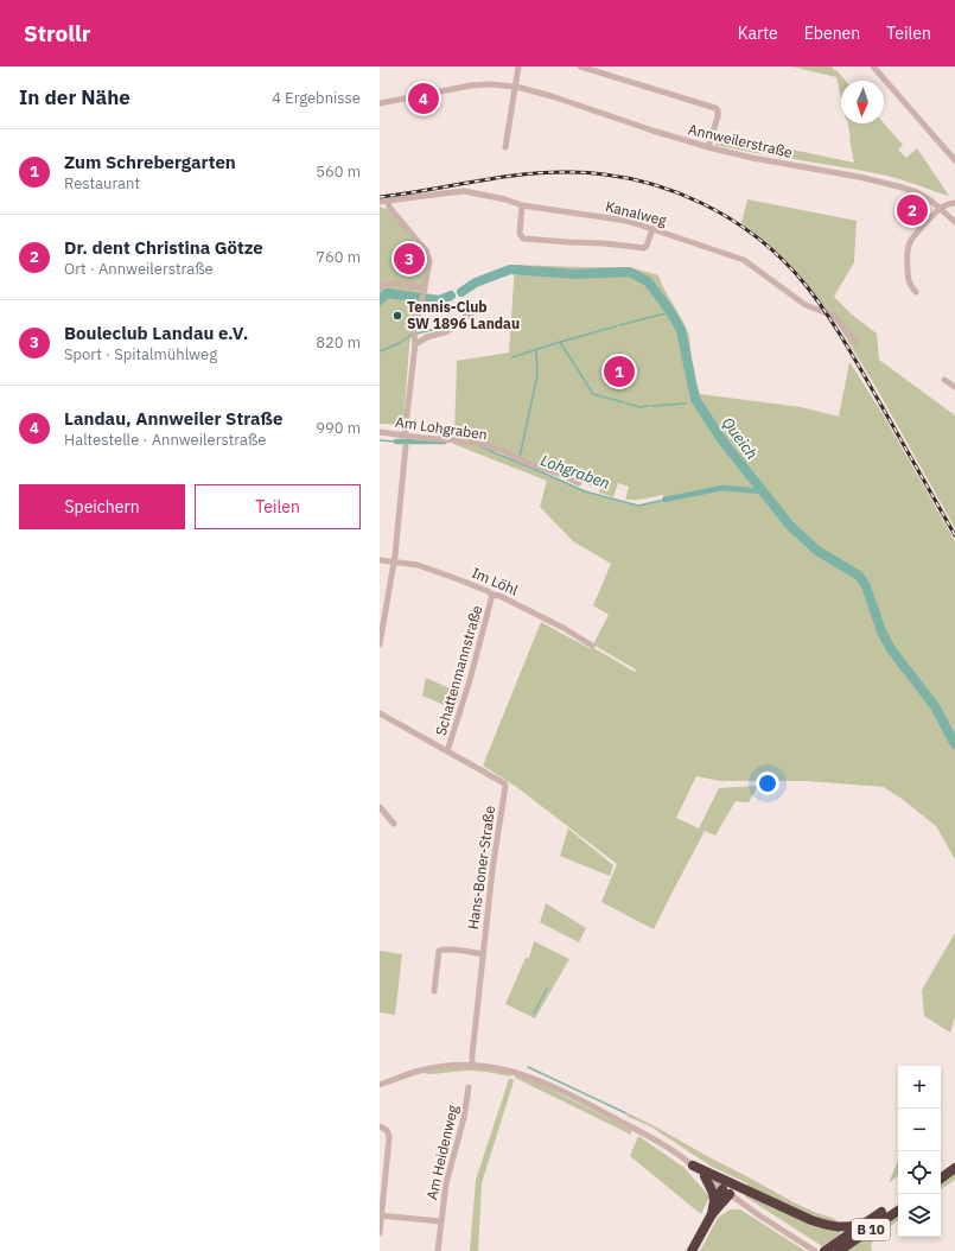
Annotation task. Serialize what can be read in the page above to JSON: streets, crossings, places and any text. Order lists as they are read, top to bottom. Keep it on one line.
{"streets":{"highway":["B 10"],"street":["Annweilerstraße","Kanalweg","Am Lohgraben","Im Löhl","Schattenmannstraße","Hans-Boner-Straße","Am Heidenweg"]},"crossings":[["Im Löhl","Schattenmannstraße"],["Schattenmannstraße","Hans-Boner-Straße"]],"water":["Queich","Lohgraben"],"places":["Tennis-Club SW 1896 Landau"],"north":"bottom","page":{"header":"Strollr","nav":["Karte","Ebenen","Teilen"],"heading":["In der Nähe","4 Ergebnisse"],"pins":["4","2","3","1"],"list":[{"mark":"1","name":"Zum Schrebergarten","note":"Restaurant","value":"560 m"},{"mark":"2","name":"Dr. dent Christina Götze","note":"Ort · Annweilerstraße","value":"760 m"},{"mark":"3","name":"Bouleclub Landau e.V.","note":"Sport · Spitalmühlweg","value":"820 m"},{"mark":"4","name":"Landau, Annweiler Straße","note":"Haltestelle · Annweilerstraße","value":"990 m"}],"buttons":["Speichern","Teilen"],"map_buttons":["+","−"]}}
